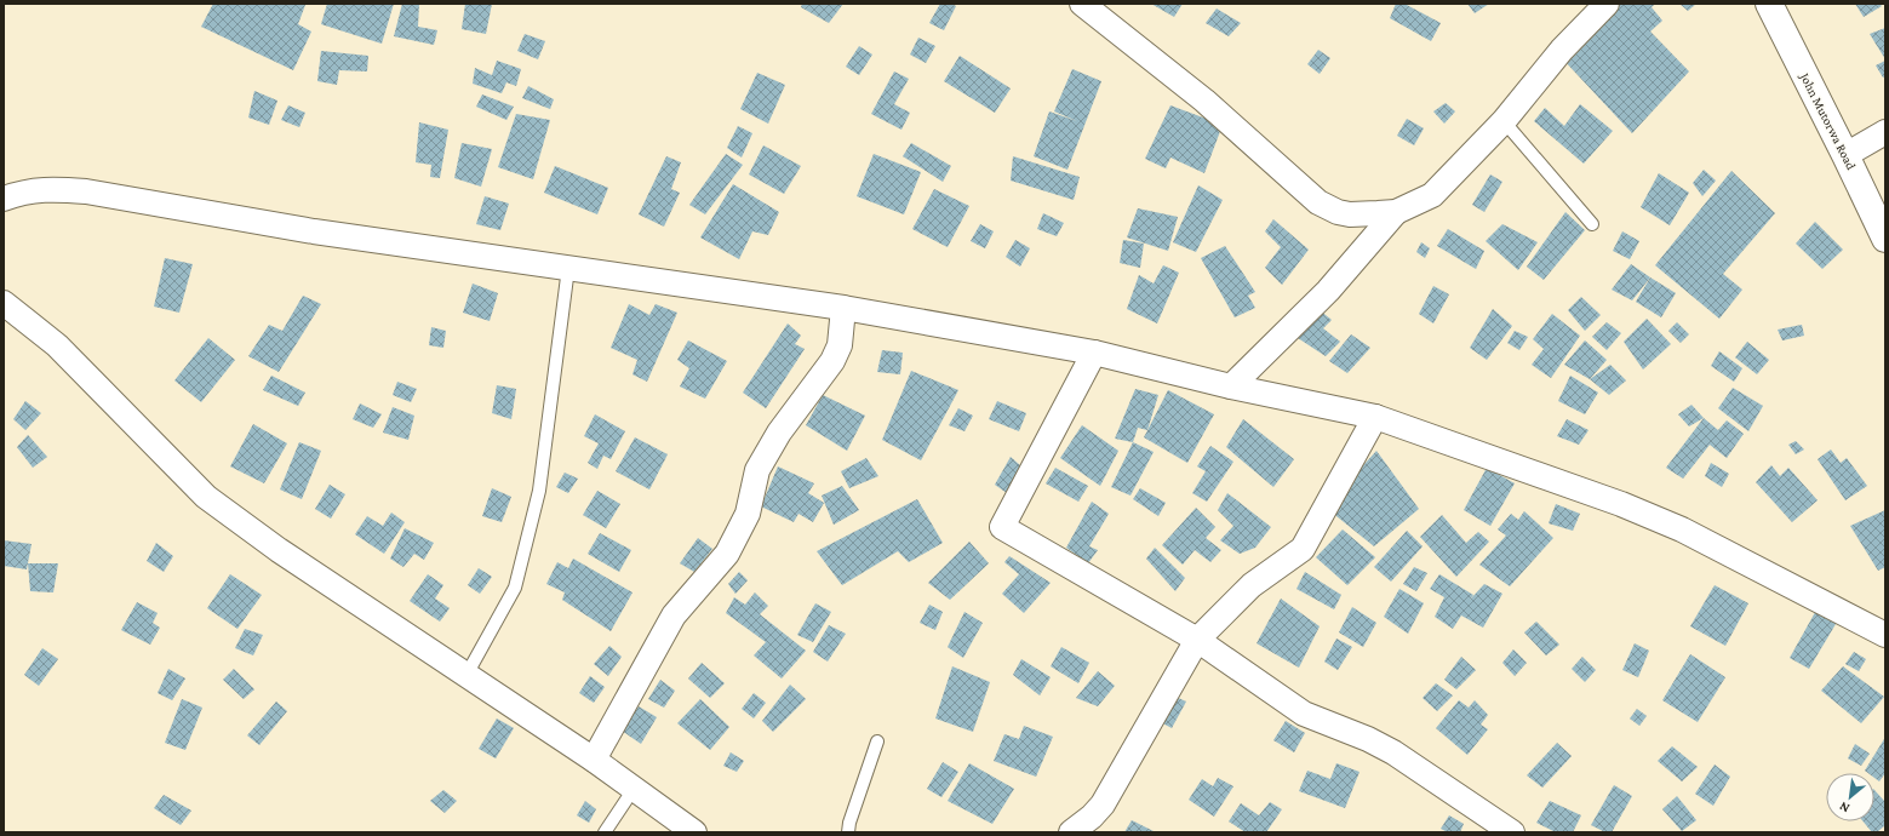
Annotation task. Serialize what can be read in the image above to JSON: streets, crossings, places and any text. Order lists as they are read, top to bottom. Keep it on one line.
{"streets":{"street":["John Mutorwa Road"]},"north":"bottom left"}
